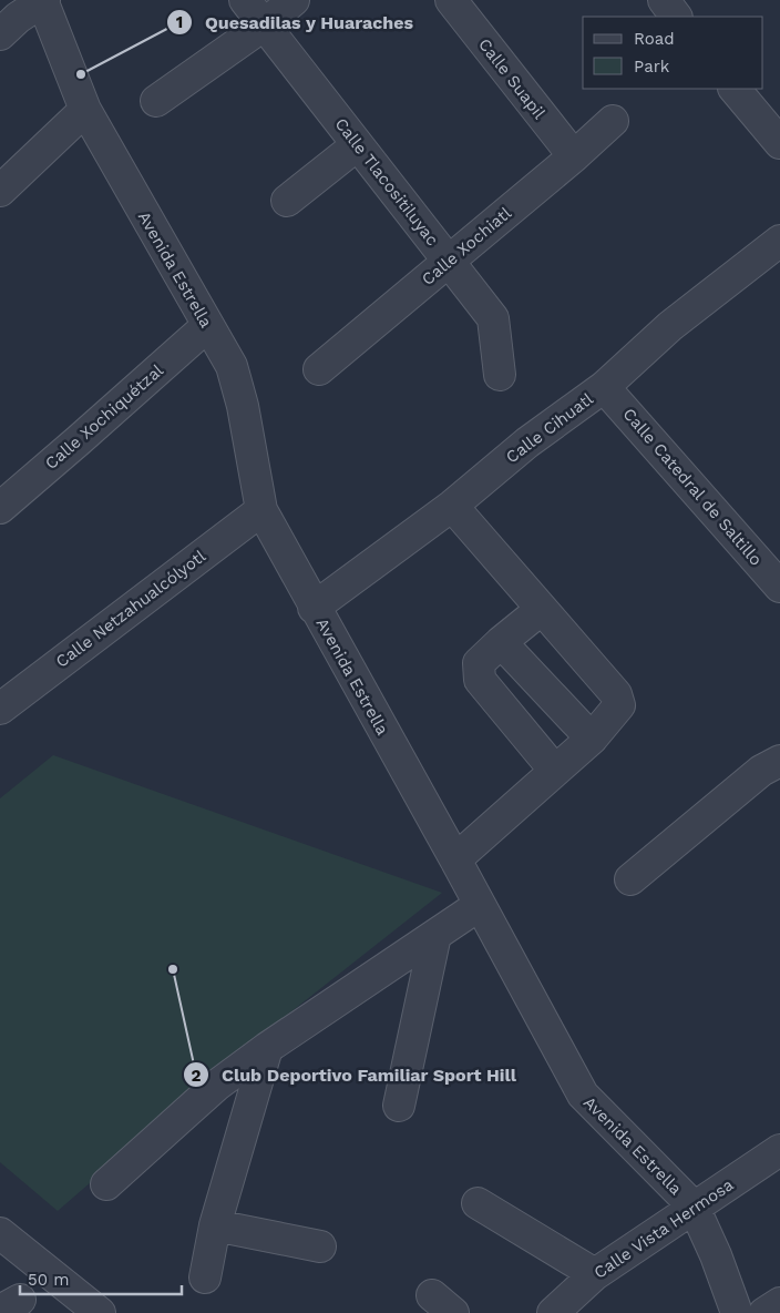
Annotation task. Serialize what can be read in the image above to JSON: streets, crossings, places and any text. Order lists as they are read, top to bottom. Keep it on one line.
{"streets":{"street":["Calle Suapil","Calle Tlacositiluyac","Calle Xochiatl","Avenida Estrella","Calle Xochiquétzal","Calle Cihuatl","Calle Catedral de Saltillo","Calle Netzahualcólyotl","Calle Vista Hermosa"]},"crossings":[["Calle Suapil","Calle Xochiatl"],["Calle Tlacositiluyac","Calle Xochiatl"],["Avenida Estrella","Calle Xochiquétzal"],["Avenida Estrella","Calle Cihuatl"],["Avenida Estrella","Calle Netzahualcólyotl"],["Avenida Estrella","Calle Vista Hermosa"],["Calle Cihuatl","Calle Catedral de Saltillo"]],"places":["Quesadilas y Huaraches","Club Deportivo Familiar Sport Hill"],"legend":["Road","Park"],"scale_bar":"50 m"}
